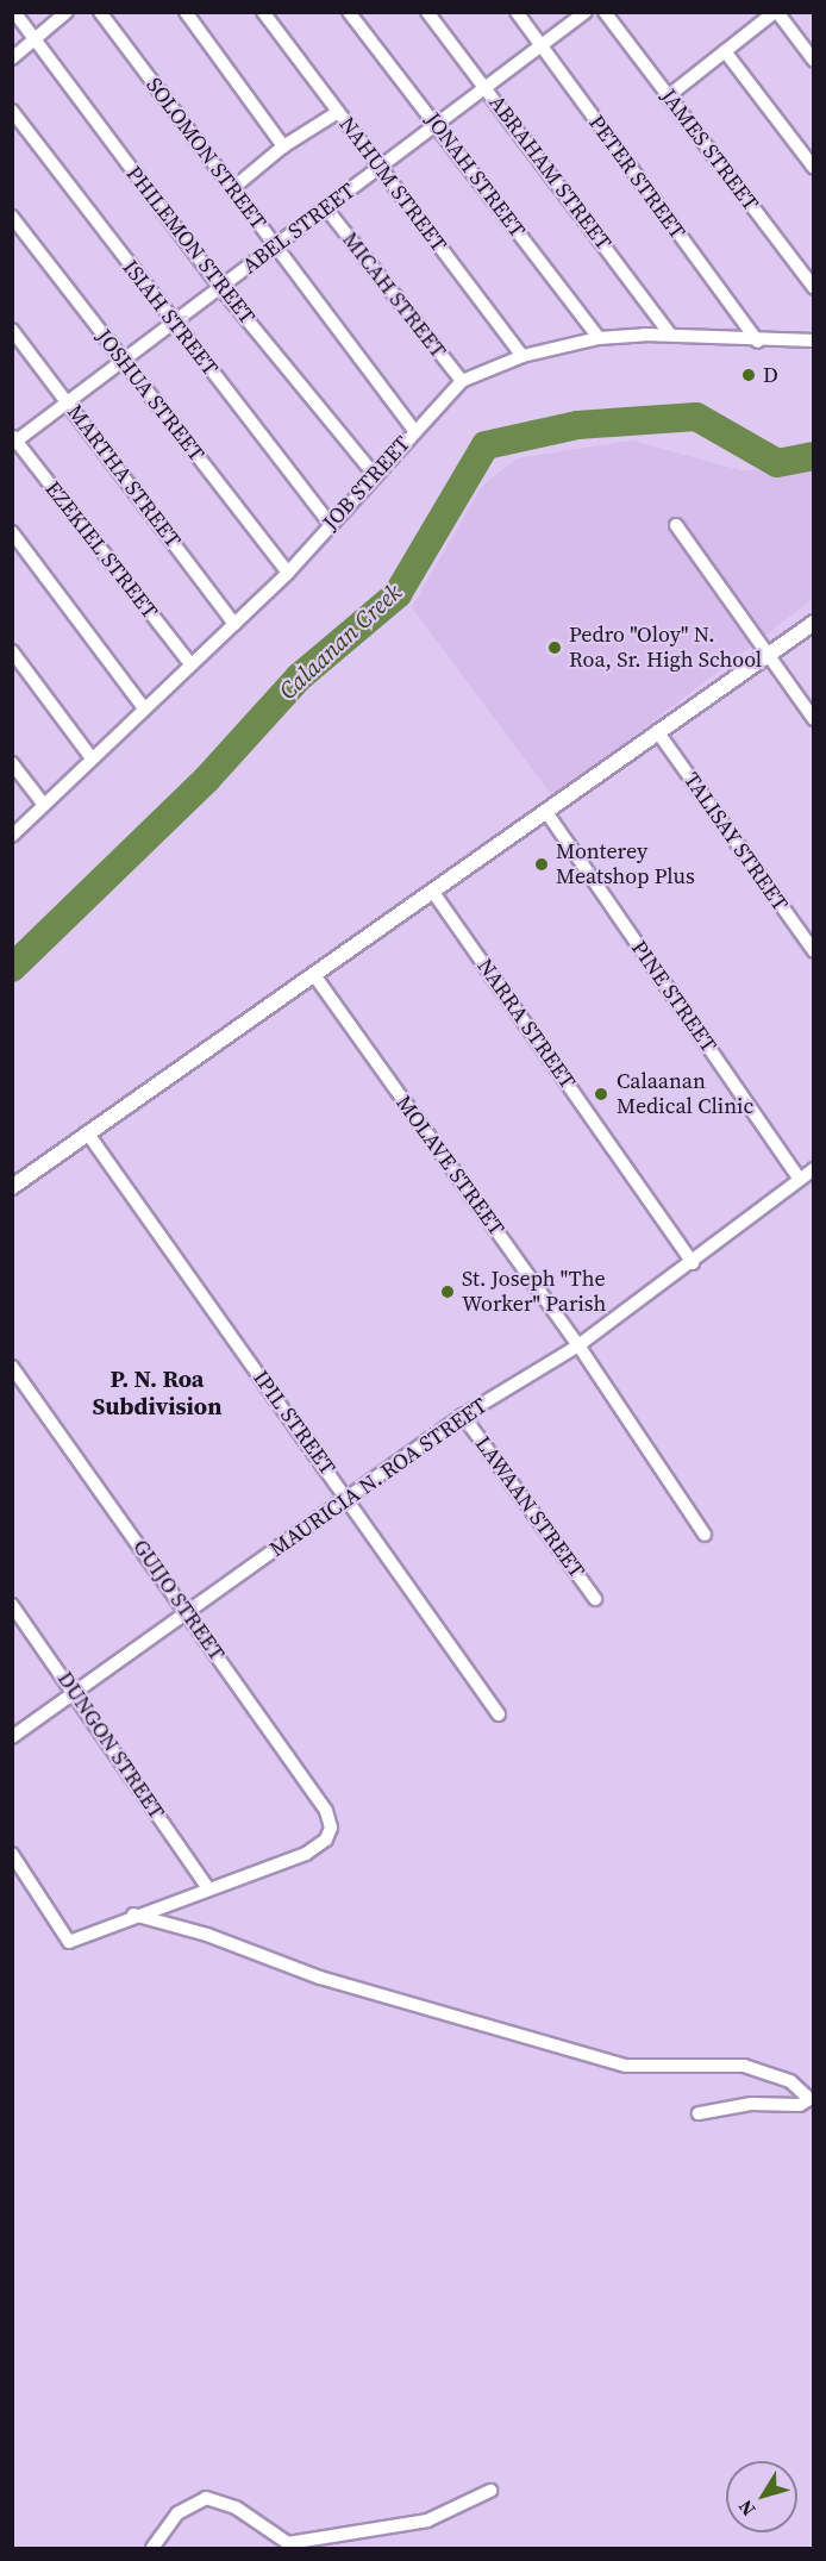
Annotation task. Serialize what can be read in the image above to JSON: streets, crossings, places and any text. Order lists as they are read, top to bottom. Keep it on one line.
{"streets":{"street":["JAMES STREET","SOLOMON STREET","ABRAHAM STREET","JONAH STREET","PETER STREET","NAHUM STREET","ABEL STREET","PHILEMON STREET","MICAH STREET","ISIAH STREET","JOSHUA STREET","MARTHA STREET","JOB STREET","EZEKIEL STREET","TALISAY STREET","PINE STREET","NARRA STREET","MOLAVE STREET","IPIL STREET","MAURICIA N. ROA STREET","LAWAAN STREET","GUIJO STREET","DUNGON STREET"]},"crossings":[["SOLOMON STREET","ABEL STREET"],["SOLOMON STREET","JOB STREET"],["ABRAHAM STREET","ABEL STREET"],["ABRAHAM STREET","JOB STREET"],["JONAH STREET","ABEL STREET"],["JONAH STREET","JOB STREET"],["PETER STREET","ABEL STREET"],["PETER STREET","JOB STREET"],["NAHUM STREET","ABEL STREET"],["NAHUM STREET","JOB STREET"],["ABEL STREET","PHILEMON STREET"],["ABEL STREET","MICAH STREET"],["ABEL STREET","ISIAH STREET"],["ABEL STREET","JOSHUA STREET"],["ABEL STREET","MARTHA STREET"],["ABEL STREET","EZEKIEL STREET"],["PHILEMON STREET","JOB STREET"],["MICAH STREET","JOB STREET"],["ISIAH STREET","JOB STREET"],["JOSHUA STREET","JOB STREET"],["MARTHA STREET","JOB STREET"],["JOB STREET","EZEKIEL STREET"],["PINE STREET","MAURICIA N. ROA STREET"],["NARRA STREET","MAURICIA N. ROA STREET"],["MOLAVE STREET","MAURICIA N. ROA STREET"],["IPIL STREET","MAURICIA N. ROA STREET"],["MAURICIA N. ROA STREET","LAWAAN STREET"],["MAURICIA N. ROA STREET","GUIJO STREET"],["MAURICIA N. ROA STREET","DUNGON STREET"],["GUIJO STREET","DUNGON STREET"]],"districts":["P. N. Roa Subdivision"],"water":["Calaanan Creek"],"places":["D","Pedro \"Oloy\" N. Roa, Sr. High School","Monterey Meatshop Plus","Calaanan Medical Clinic","St. Joseph \"The Worker\" Parish"],"north":"bottom left"}
